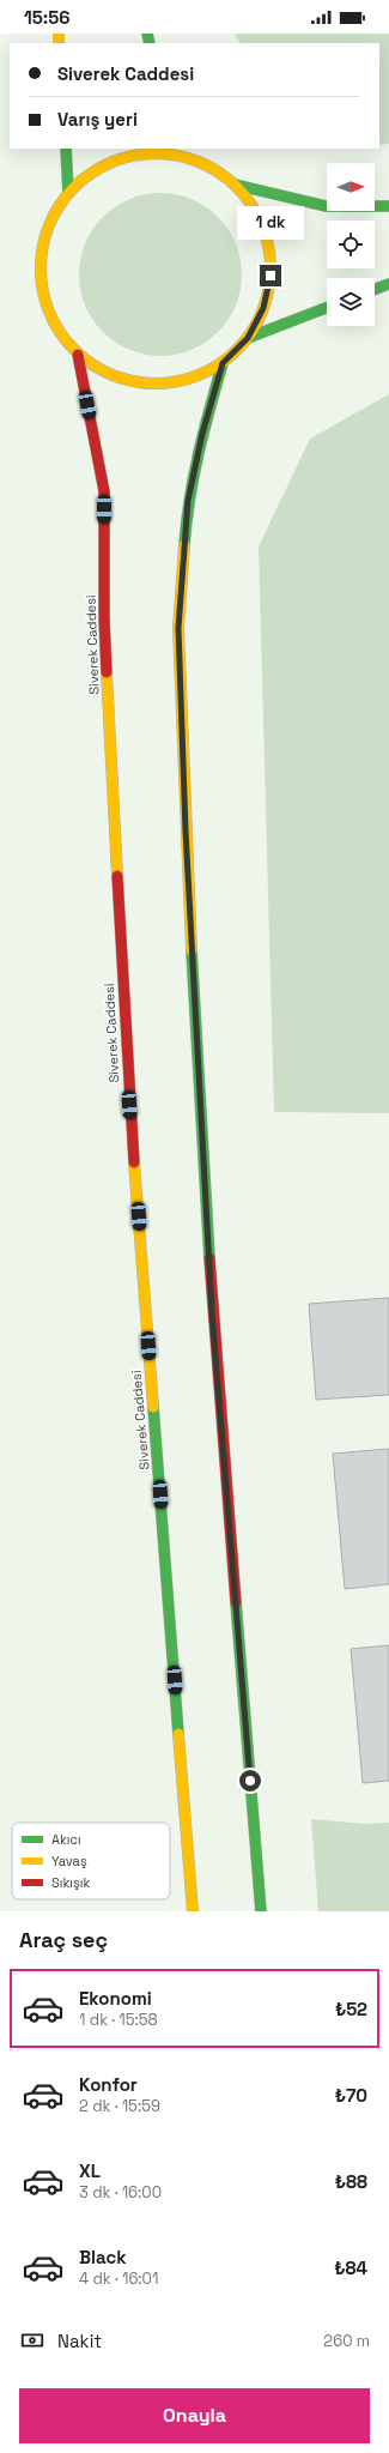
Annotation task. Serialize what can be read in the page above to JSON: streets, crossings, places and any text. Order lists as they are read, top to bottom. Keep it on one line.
{"streets":{"main road":["Siverek Caddesi"]},"legend":["Akıcı","Yavaş","Sıkışık"],"north":"right","page":{"status":"15:56","banner":["Siverek Caddesi","Varış yeri"],"bubble":"1 dk","heading":"Araç seç","list":[{"name":"Ekonomi","note":"1 dk · 15:58","value":"₺52"},{"name":"Konfor","note":"2 dk · 15:59","value":"₺70"},{"name":"XL","note":"3 dk · 16:00","value":"₺88"},{"name":"Black","note":"4 dk · 16:01","value":"₺84"}],"pay":["Nakit","260 m"],"buttons":"Onayla"}}
